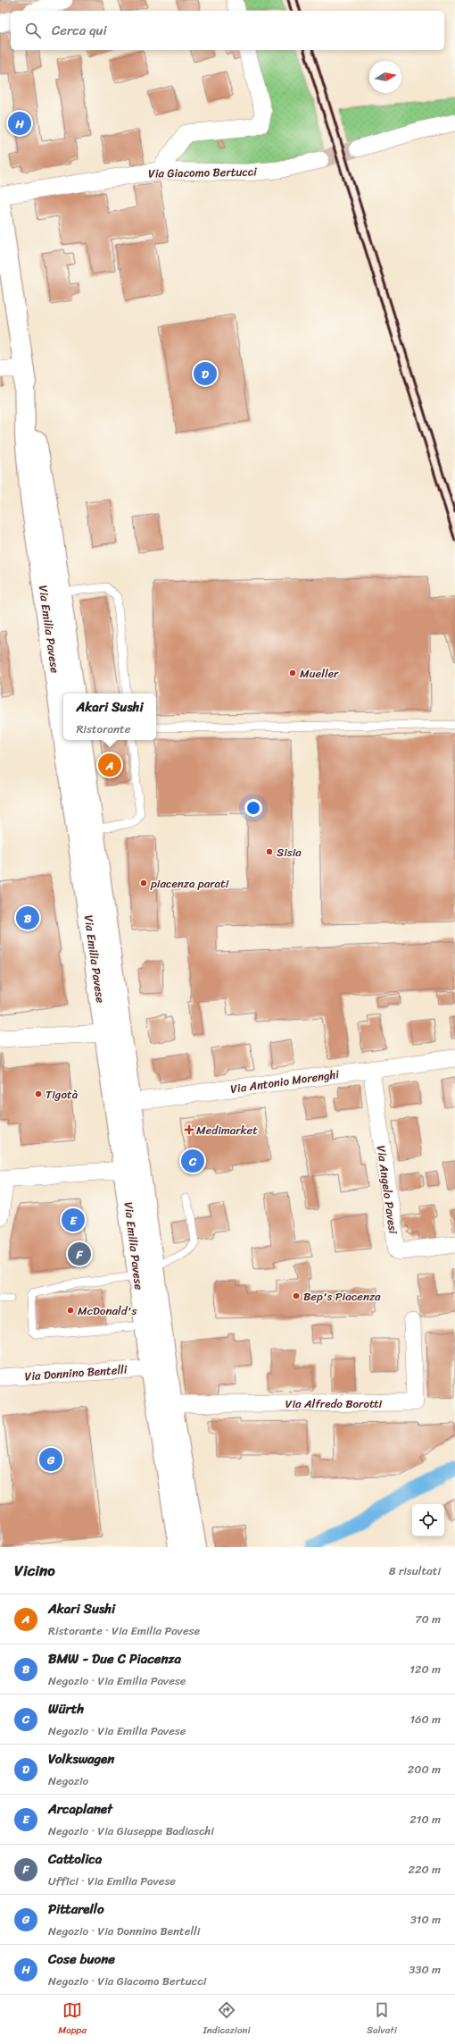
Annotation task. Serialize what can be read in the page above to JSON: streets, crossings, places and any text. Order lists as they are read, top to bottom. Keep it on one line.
{"streets":{"main road":["Via Emilia Pavese"],"street":["Via Giacomo Bertucci","Via Antonio Morenghi","Via Angelo Pavesi","Via Donnino Bentelli","Via Alfredo Borotti"]},"crossings":[["Via Emilia Pavese","Via Antonio Morenghi"],["Via Emilia Pavese","Via Donnino Bentelli"],["Via Emilia Pavese","Via Alfredo Borotti"],["Via Antonio Morenghi","Via Angelo Pavesi"]],"places":{"other":["Mueller","Sisia","piacenza parati","Tigotà","Bep's Piacenza","McDonald's"],"health":["Medimarket"]},"north":"right","page":{"search":"Cerca qui","pins":["H","D","A","B","C","E","F","G"],"popup":["Akari Sushi","Ristorante"],"heading":["Vicino","8 risultati"],"list":[{"mark":"A","name":"Akari Sushi","note":"Ristorante · Via Emilia Pavese","value":"70 m"},{"mark":"B","name":"BMW - Due C Piacenza","note":"Negozio · Via Emilia Pavese","value":"120 m"},{"mark":"C","name":"Würth","note":"Negozio · Via Emilia Pavese","value":"160 m"},{"mark":"D","name":"Volkswagen","note":"Negozio","value":"200 m"},{"mark":"E","name":"Arcaplanet","note":"Negozio · Via Giuseppe Badiaschi","value":"210 m"},{"mark":"F","name":"Cattolica","note":"Uffici · Via Emilia Pavese","value":"220 m"},{"mark":"G","name":"Pittarello","note":"Negozio · Via Donnino Bentelli","value":"310 m"},{"mark":"H","name":"Cose buone","note":"Negozio · Via Giacomo Bertucci","value":"330 m"}],"nav":["Mappa","Indicazioni","Salvati"]}}
